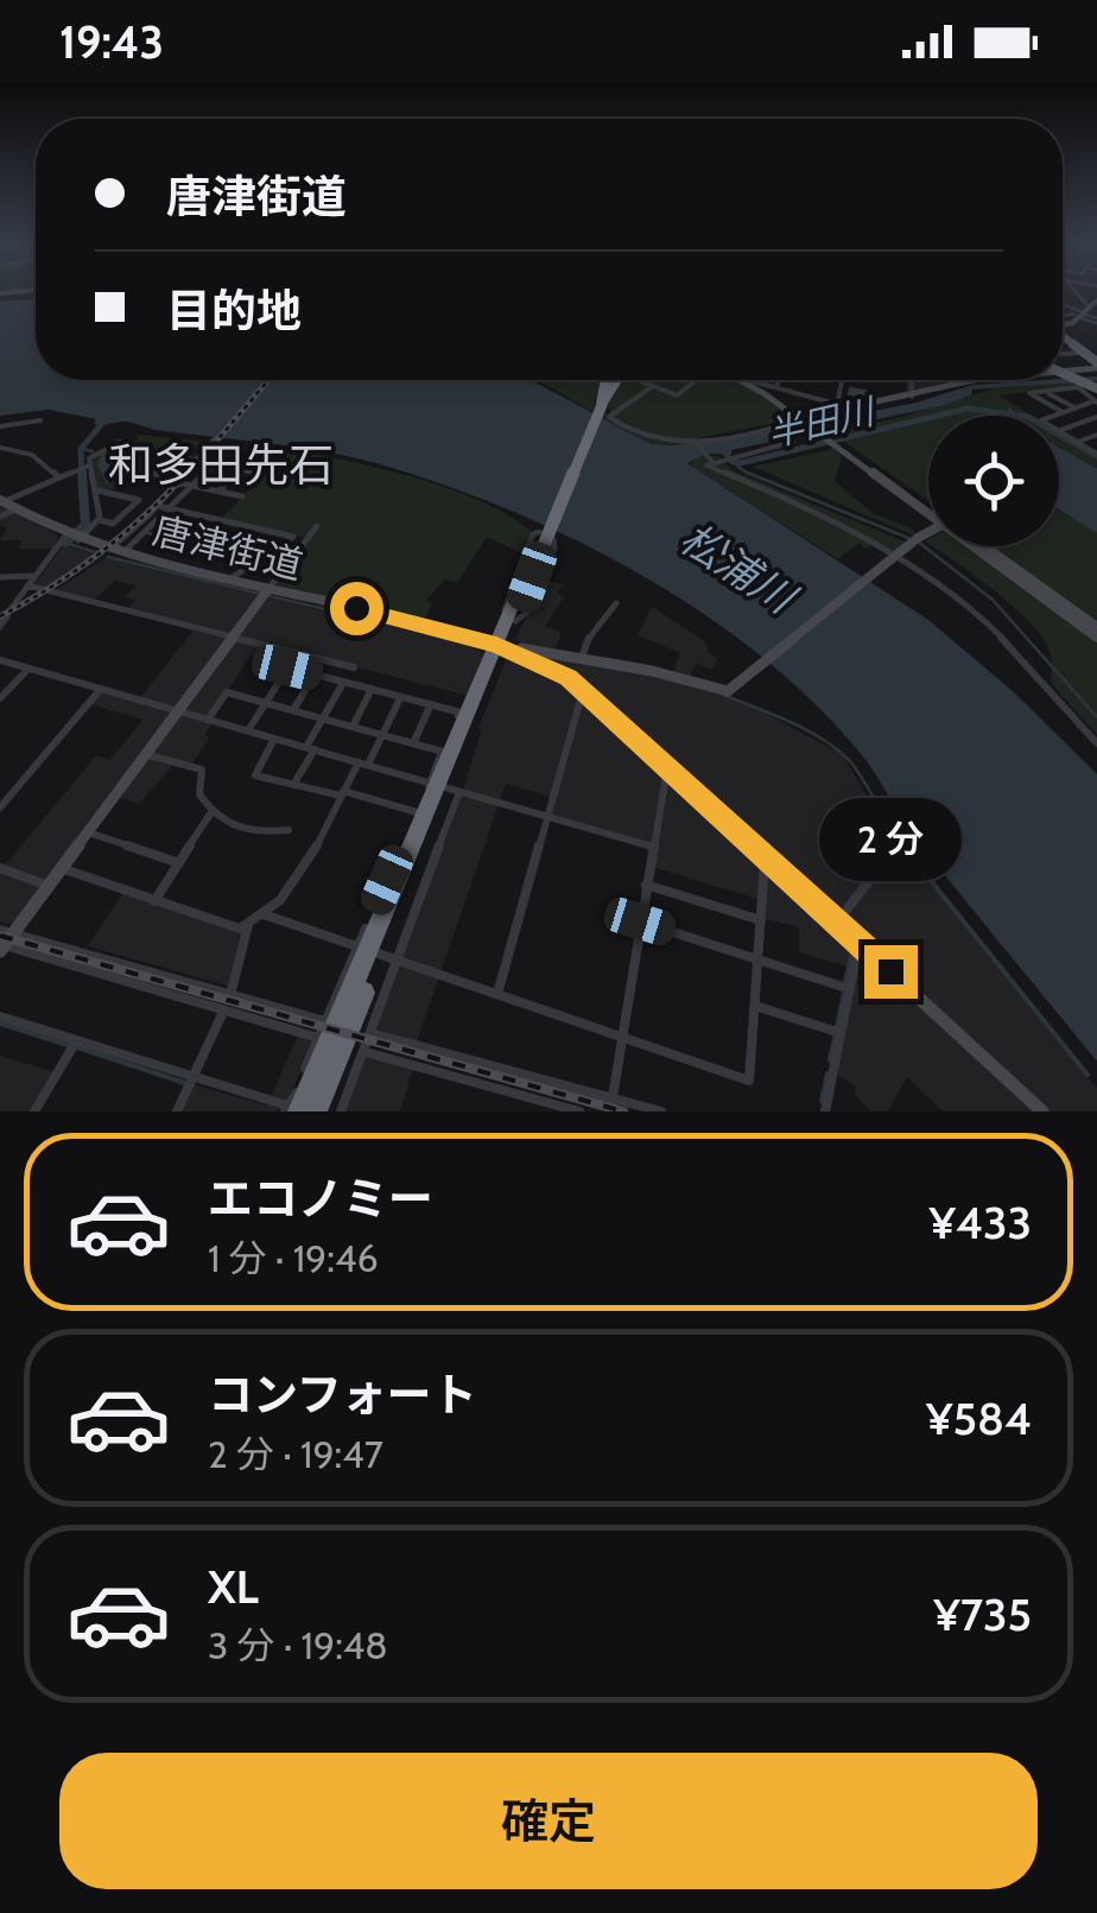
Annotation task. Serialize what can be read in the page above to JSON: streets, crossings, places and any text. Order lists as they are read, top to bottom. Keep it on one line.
{"streets":{"street":["唐津街道"]},"districts":["和多田先石"],"water":["半田川","松浦川"],"page":{"status":"19:43","banner":["唐津街道","目的地"],"bubble":"2 分","list":[{"name":"エコノミー","note":"1 分 · 19:46","value":"¥433"},{"name":"コンフォート","note":"2 分 · 19:47","value":"¥584"},{"name":"XL","note":"3 分 · 19:48","value":"¥735"}],"buttons":"確定"}}
